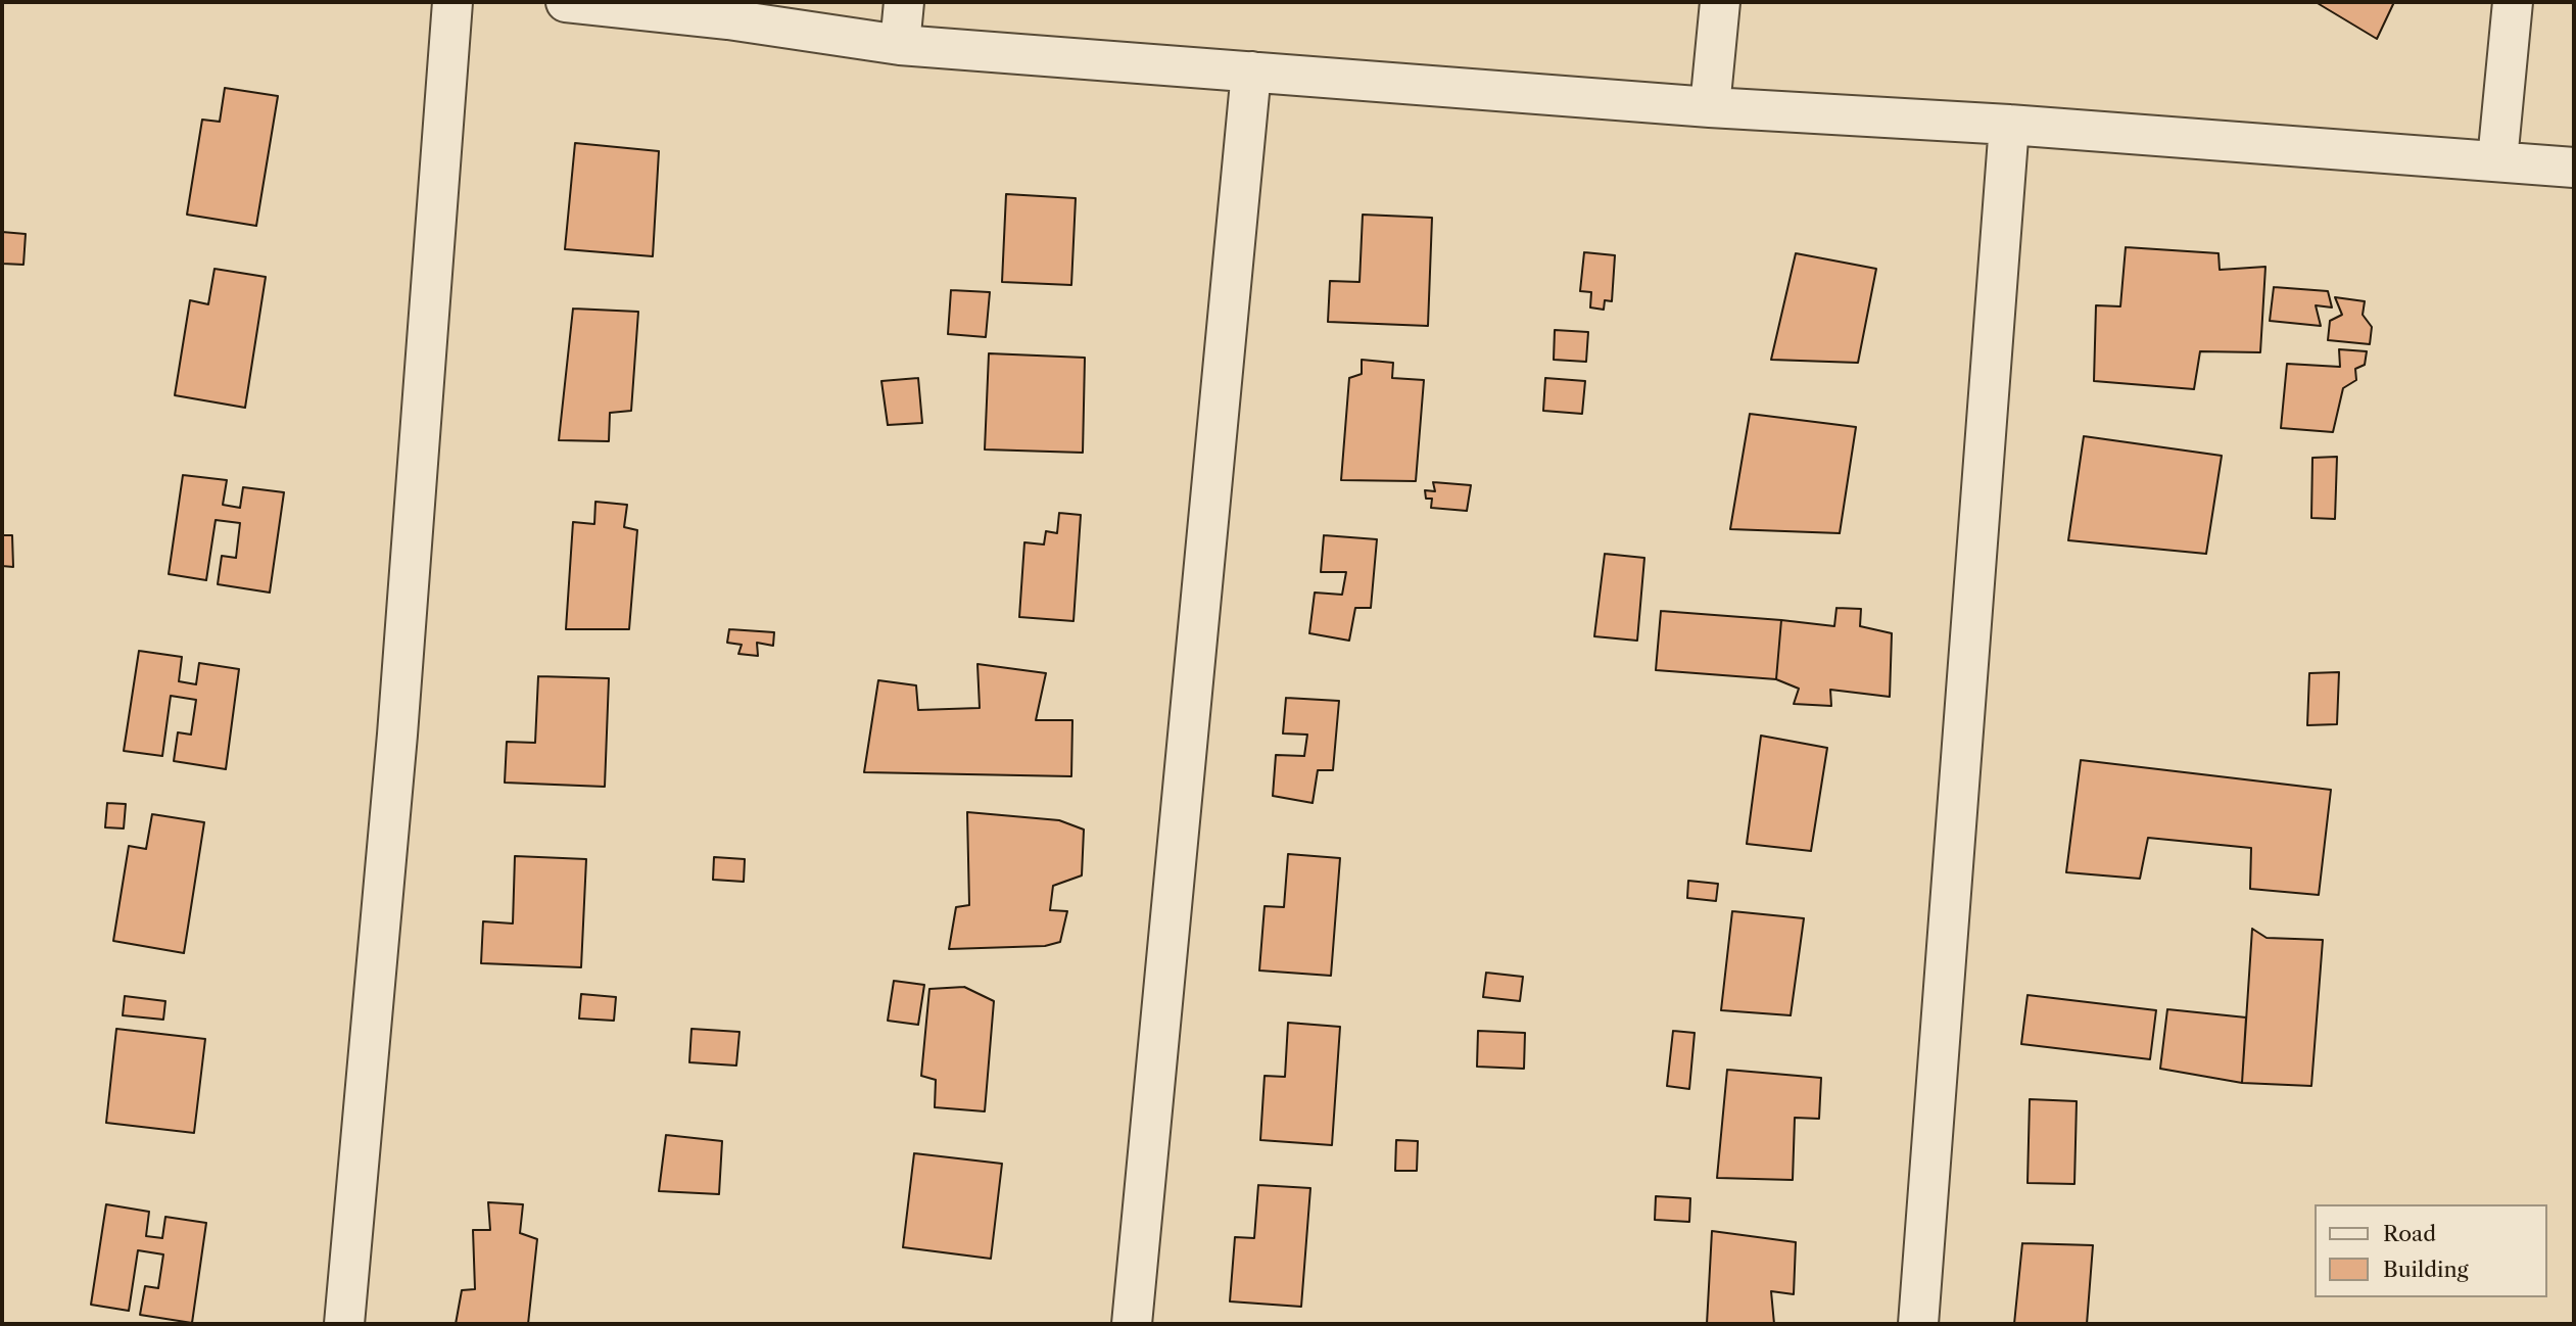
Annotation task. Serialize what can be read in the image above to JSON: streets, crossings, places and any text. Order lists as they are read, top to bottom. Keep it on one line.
{"legend":["Road","Building"]}
